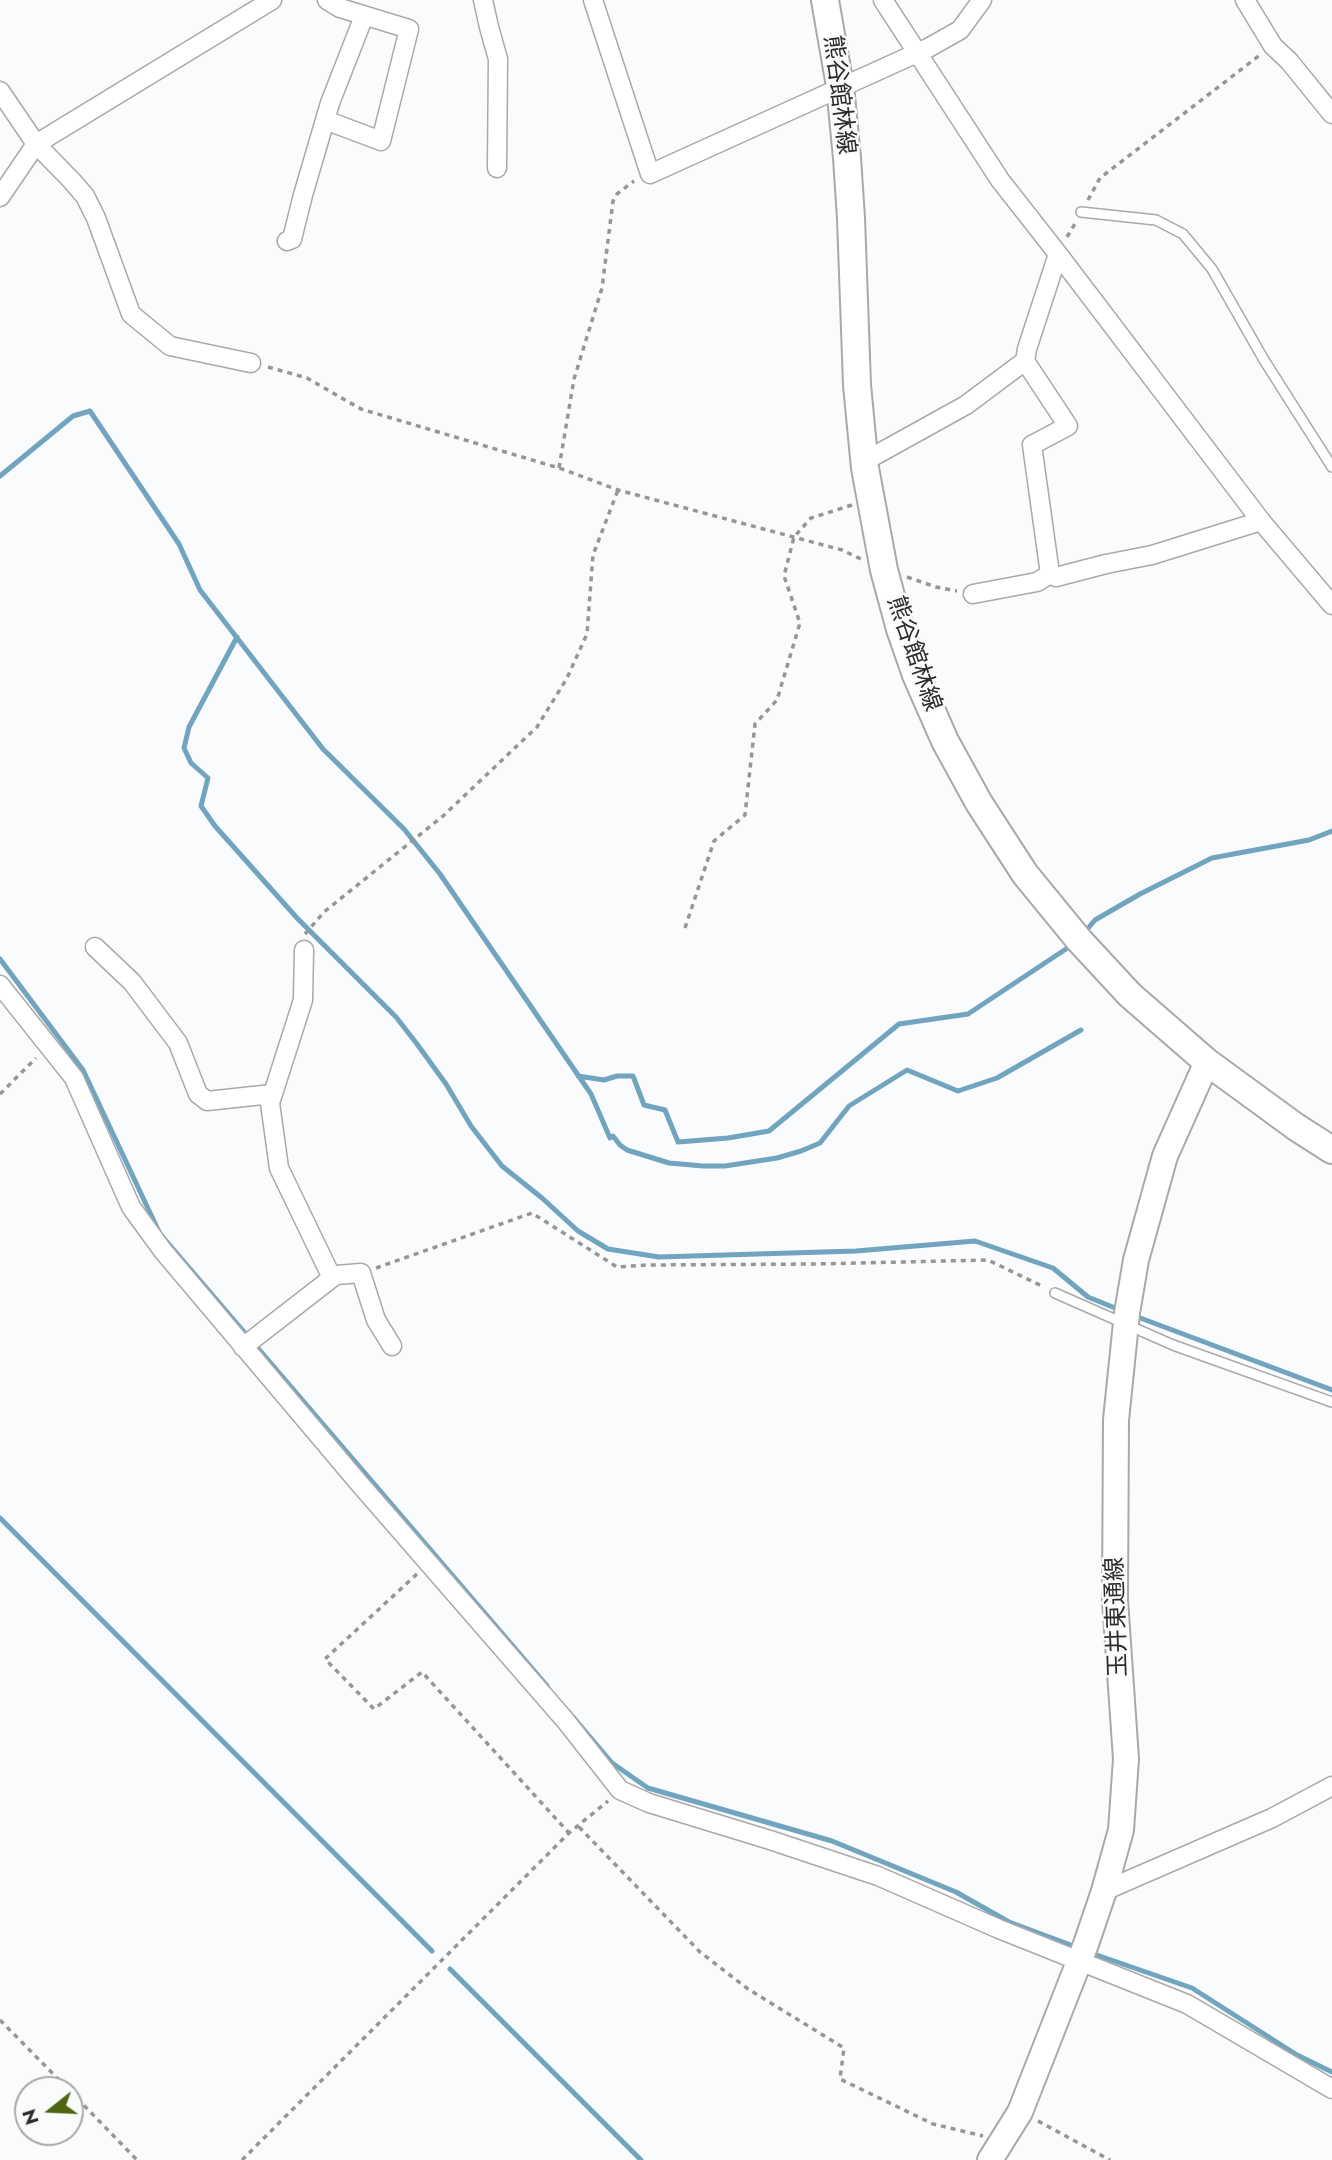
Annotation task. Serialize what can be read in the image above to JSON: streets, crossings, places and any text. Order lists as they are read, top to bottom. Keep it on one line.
{"streets":{"main road":["熊谷館林線"],"street":["玉井東通線"]},"crossings":[["熊谷館林線","玉井東通線"]],"north":"left"}
